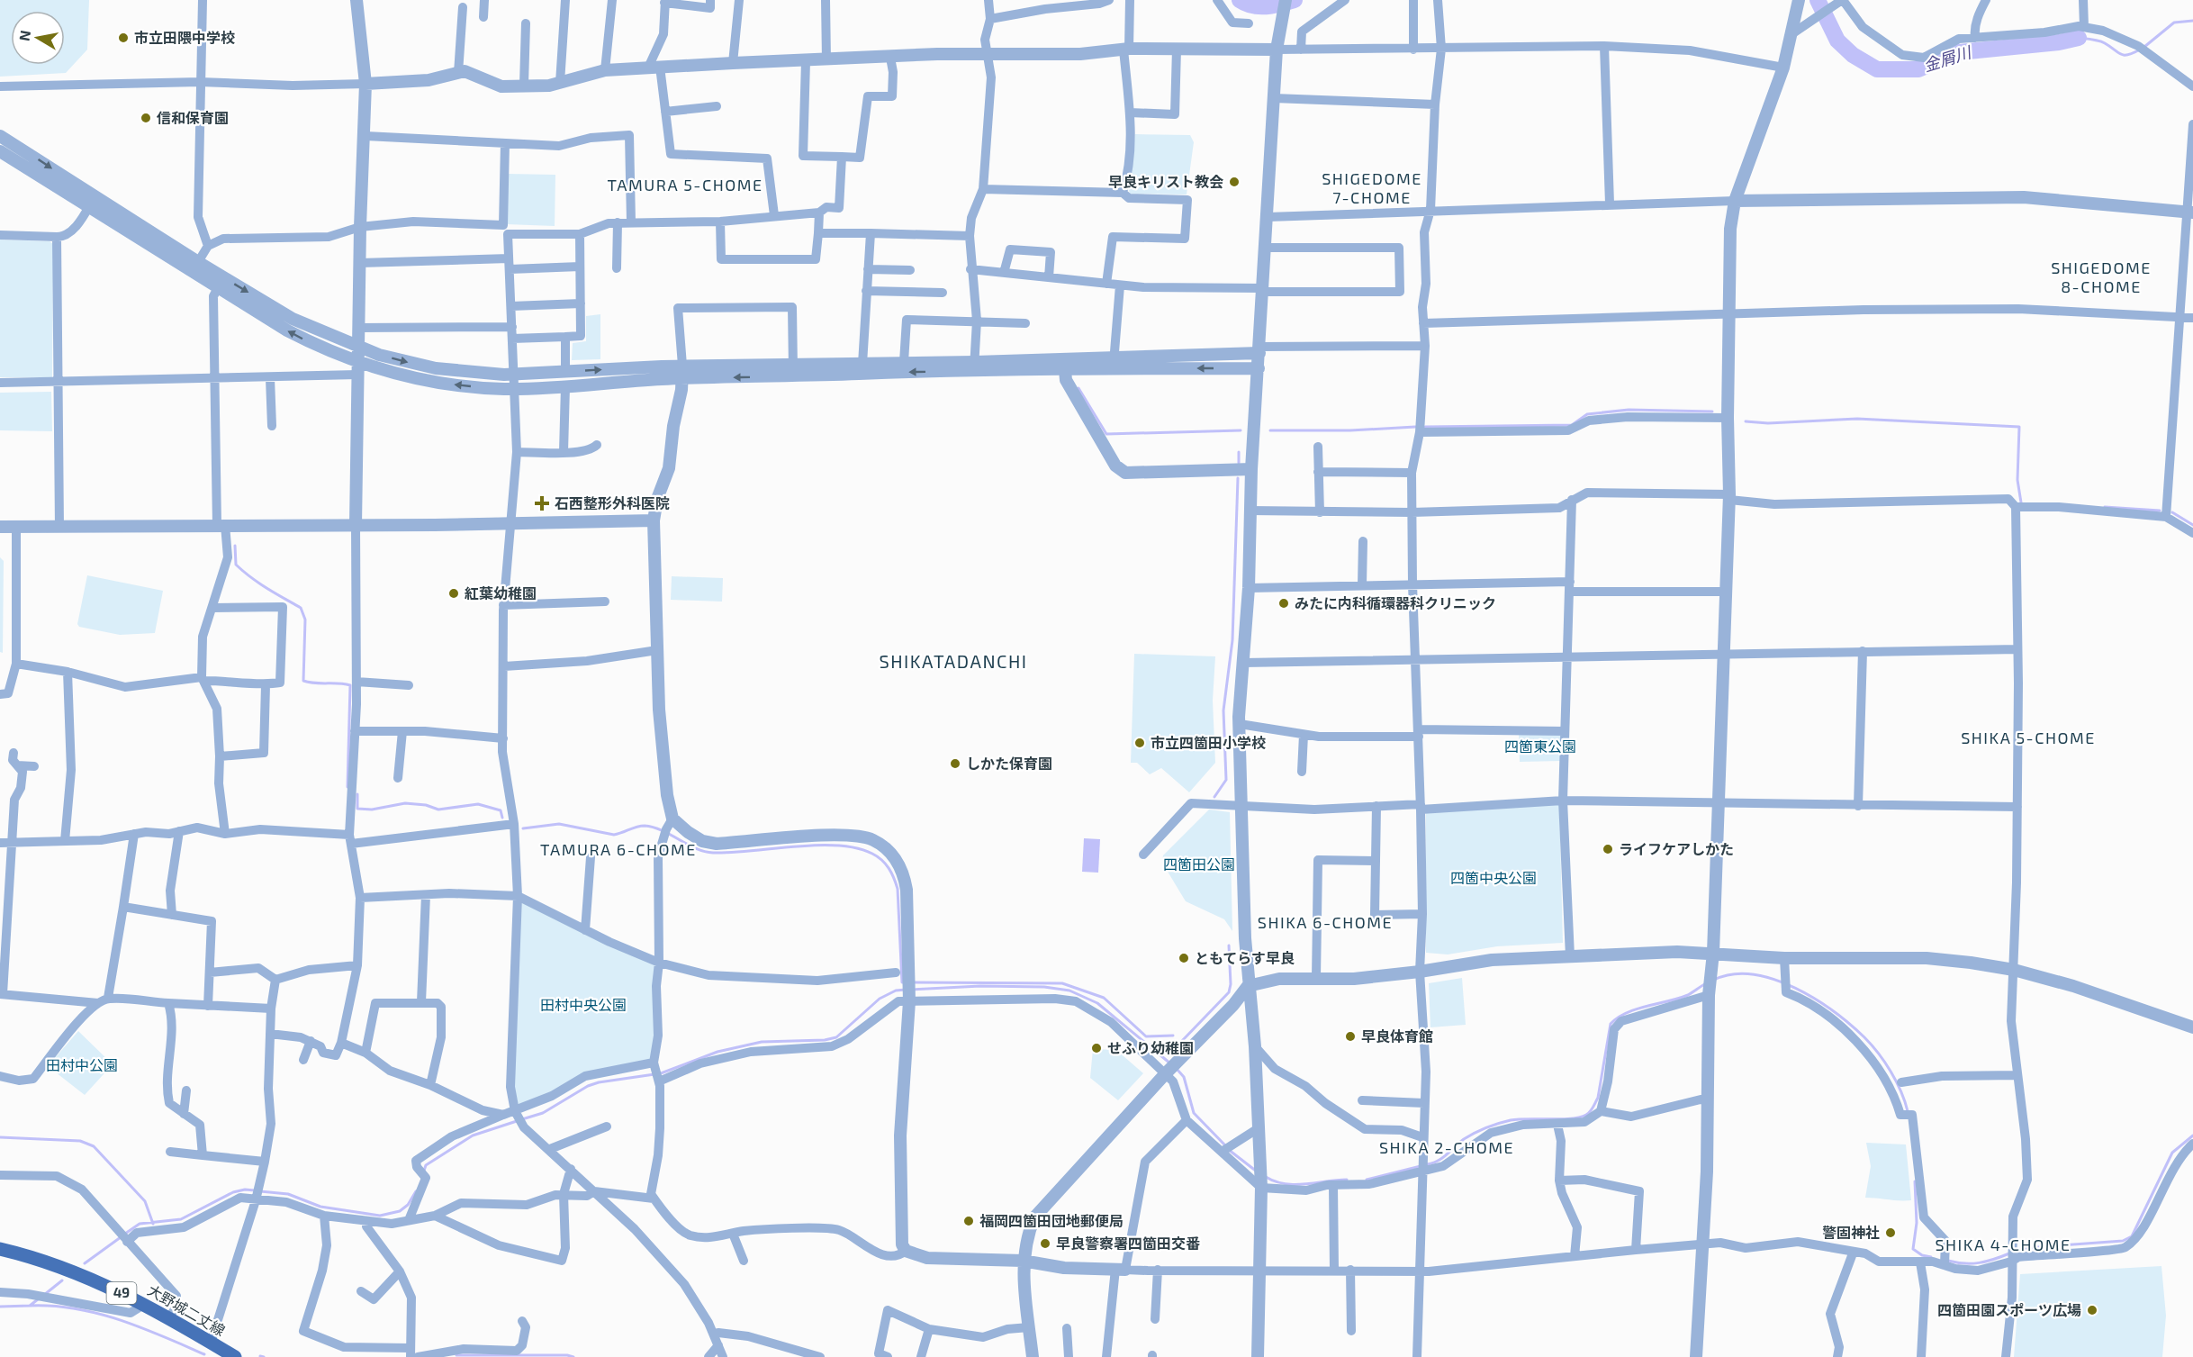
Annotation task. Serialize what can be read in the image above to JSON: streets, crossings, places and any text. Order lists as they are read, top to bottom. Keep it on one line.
{"streets":{"main road":["49","大野城二丈線"]},"districts":["SHIGEDOME 7-CHOME","TAMURA 5-CHOME","SHIGEDOME 8-CHOME","SHIKATADANCHI","SHIKA 5-CHOME","TAMURA 6-CHOME","SHIKA 6-CHOME","SHIKA 2-CHOME","SHIKA 4-CHOME"],"water":["金屑川"],"parks":["四箇東公園","四箇田公園","四箇中央公園","田村中央公園","田村中公園"],"places":{"other":["市立田隈中学校","信和保育園","早良キリスト教会","紅葉幼稚園","みたに内科循環器科クリニック","市立四箇田小学校","しかた保育園","ライフケアしかた","ともてらす早良","早良体育館","せふり幼稚園","福岡四箇田団地郵便局","警固神社","早良警察署四箇田交番","四箇田園スポーツ広場"],"health":["石西整形外科医院"]},"north":"left"}
